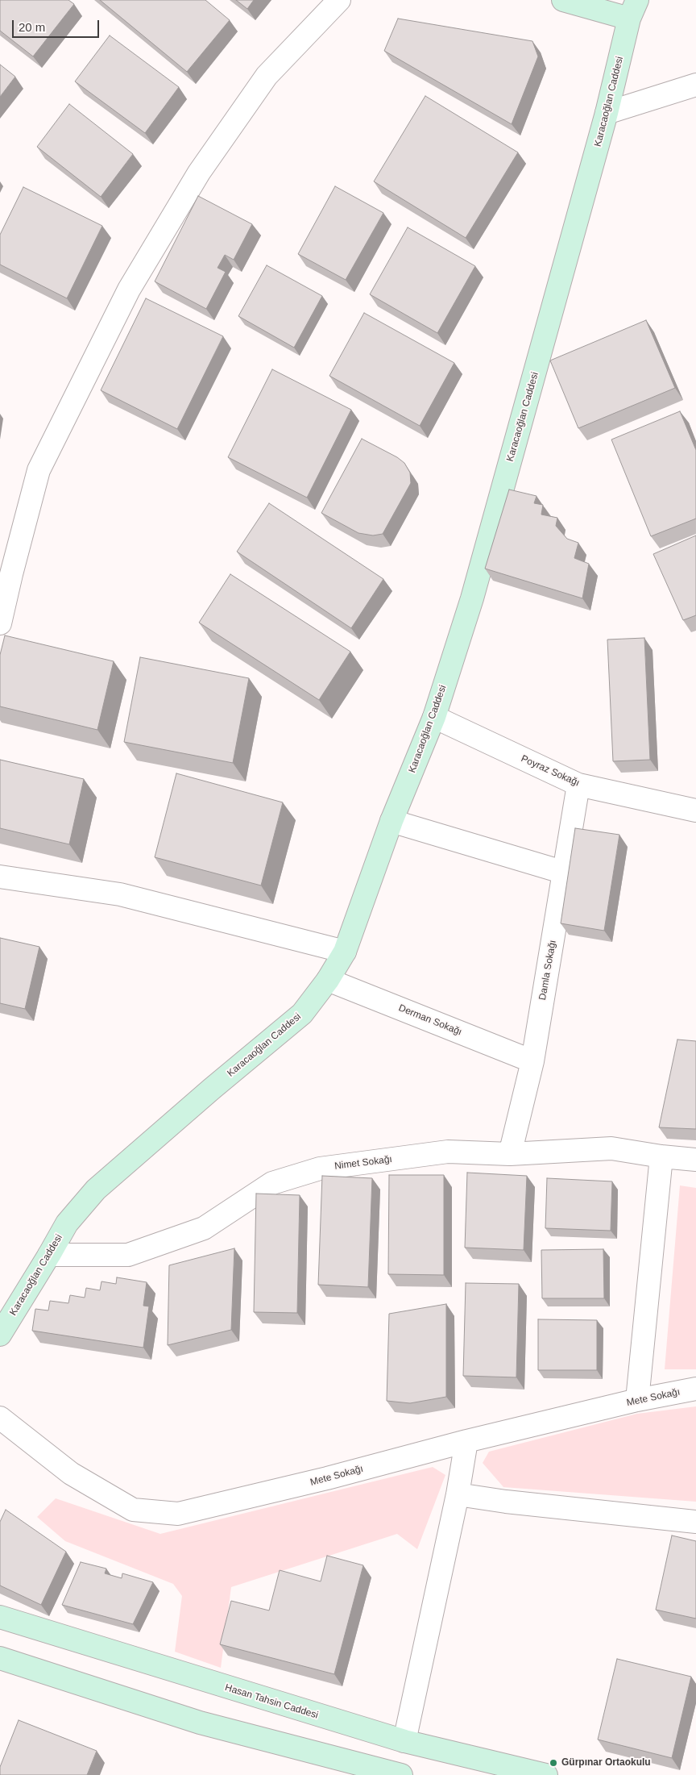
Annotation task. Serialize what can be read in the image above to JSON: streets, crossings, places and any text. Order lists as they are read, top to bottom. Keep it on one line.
{"streets":{"street":["Karacaoğlan Caddesi","Poyraz Sokağı","Damla Sokağı","Derman Sokağı","Nimet Sokağı","Mete Sokağı","Hasan Tahsin Caddesi"]},"crossings":[["Karacaoğlan Caddesi","Poyraz Sokağı"],["Karacaoğlan Caddesi","Derman Sokağı"],["Karacaoğlan Caddesi","Nimet Sokağı"],["Poyraz Sokağı","Damla Sokağı"],["Damla Sokağı","Derman Sokağı"],["Damla Sokağı","Nimet Sokağı"]],"places":["Gürpınar Ortaokulu"],"scale_bar":"20 m"}
